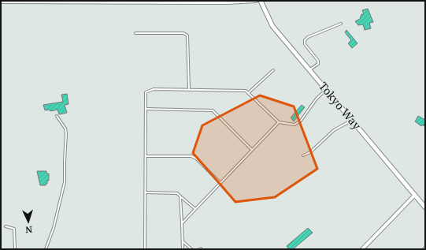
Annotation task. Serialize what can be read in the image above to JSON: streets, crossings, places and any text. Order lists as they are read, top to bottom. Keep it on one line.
{"streets":{"street":["Tokyo Way"]},"north":"bottom"}
